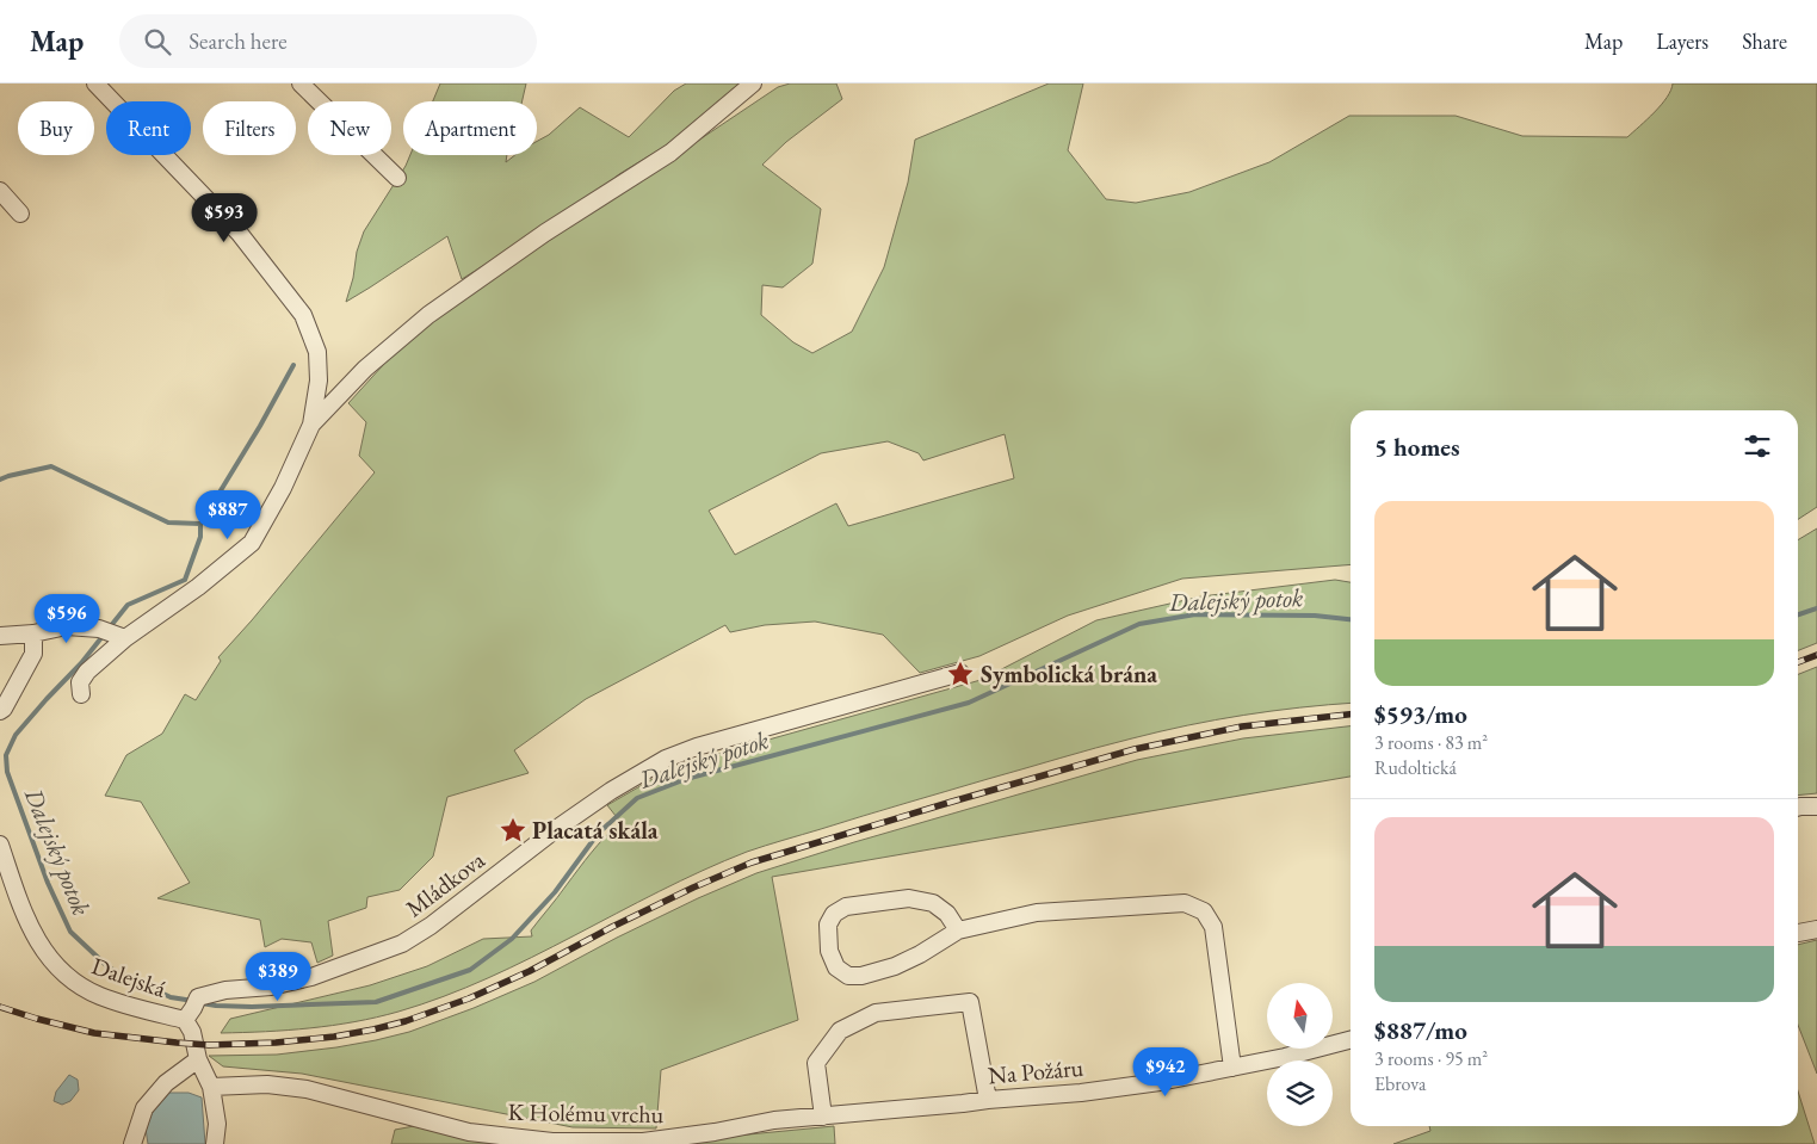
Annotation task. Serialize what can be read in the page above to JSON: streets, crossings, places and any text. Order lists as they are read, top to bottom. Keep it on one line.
{"streets":{"street":["Mládkova","Dalejská","Na Požáru","K Holému vrchu"]},"crossings":[["Mládkova","Dalejská"],["Na Požáru","K Holému vrchu"]],"water":["Dalejský potok"],"places":{"place":["Symbolická brána","Placatá skála"]},"north":"top","page":{"header":"Map","search":"Search here","nav":["Map","Layers","Share"],"chip":["Buy","Rent","Filters","New","Apartment"],"price":["$593","$887","$596","$389","$942"],"heading":"5 homes","list":[{"name":"$593/mo","note":"3 rooms · 83 m² · Rudoltická"},{"name":"$887/mo","note":"3 rooms · 95 m² · Ebrova"}]}}
